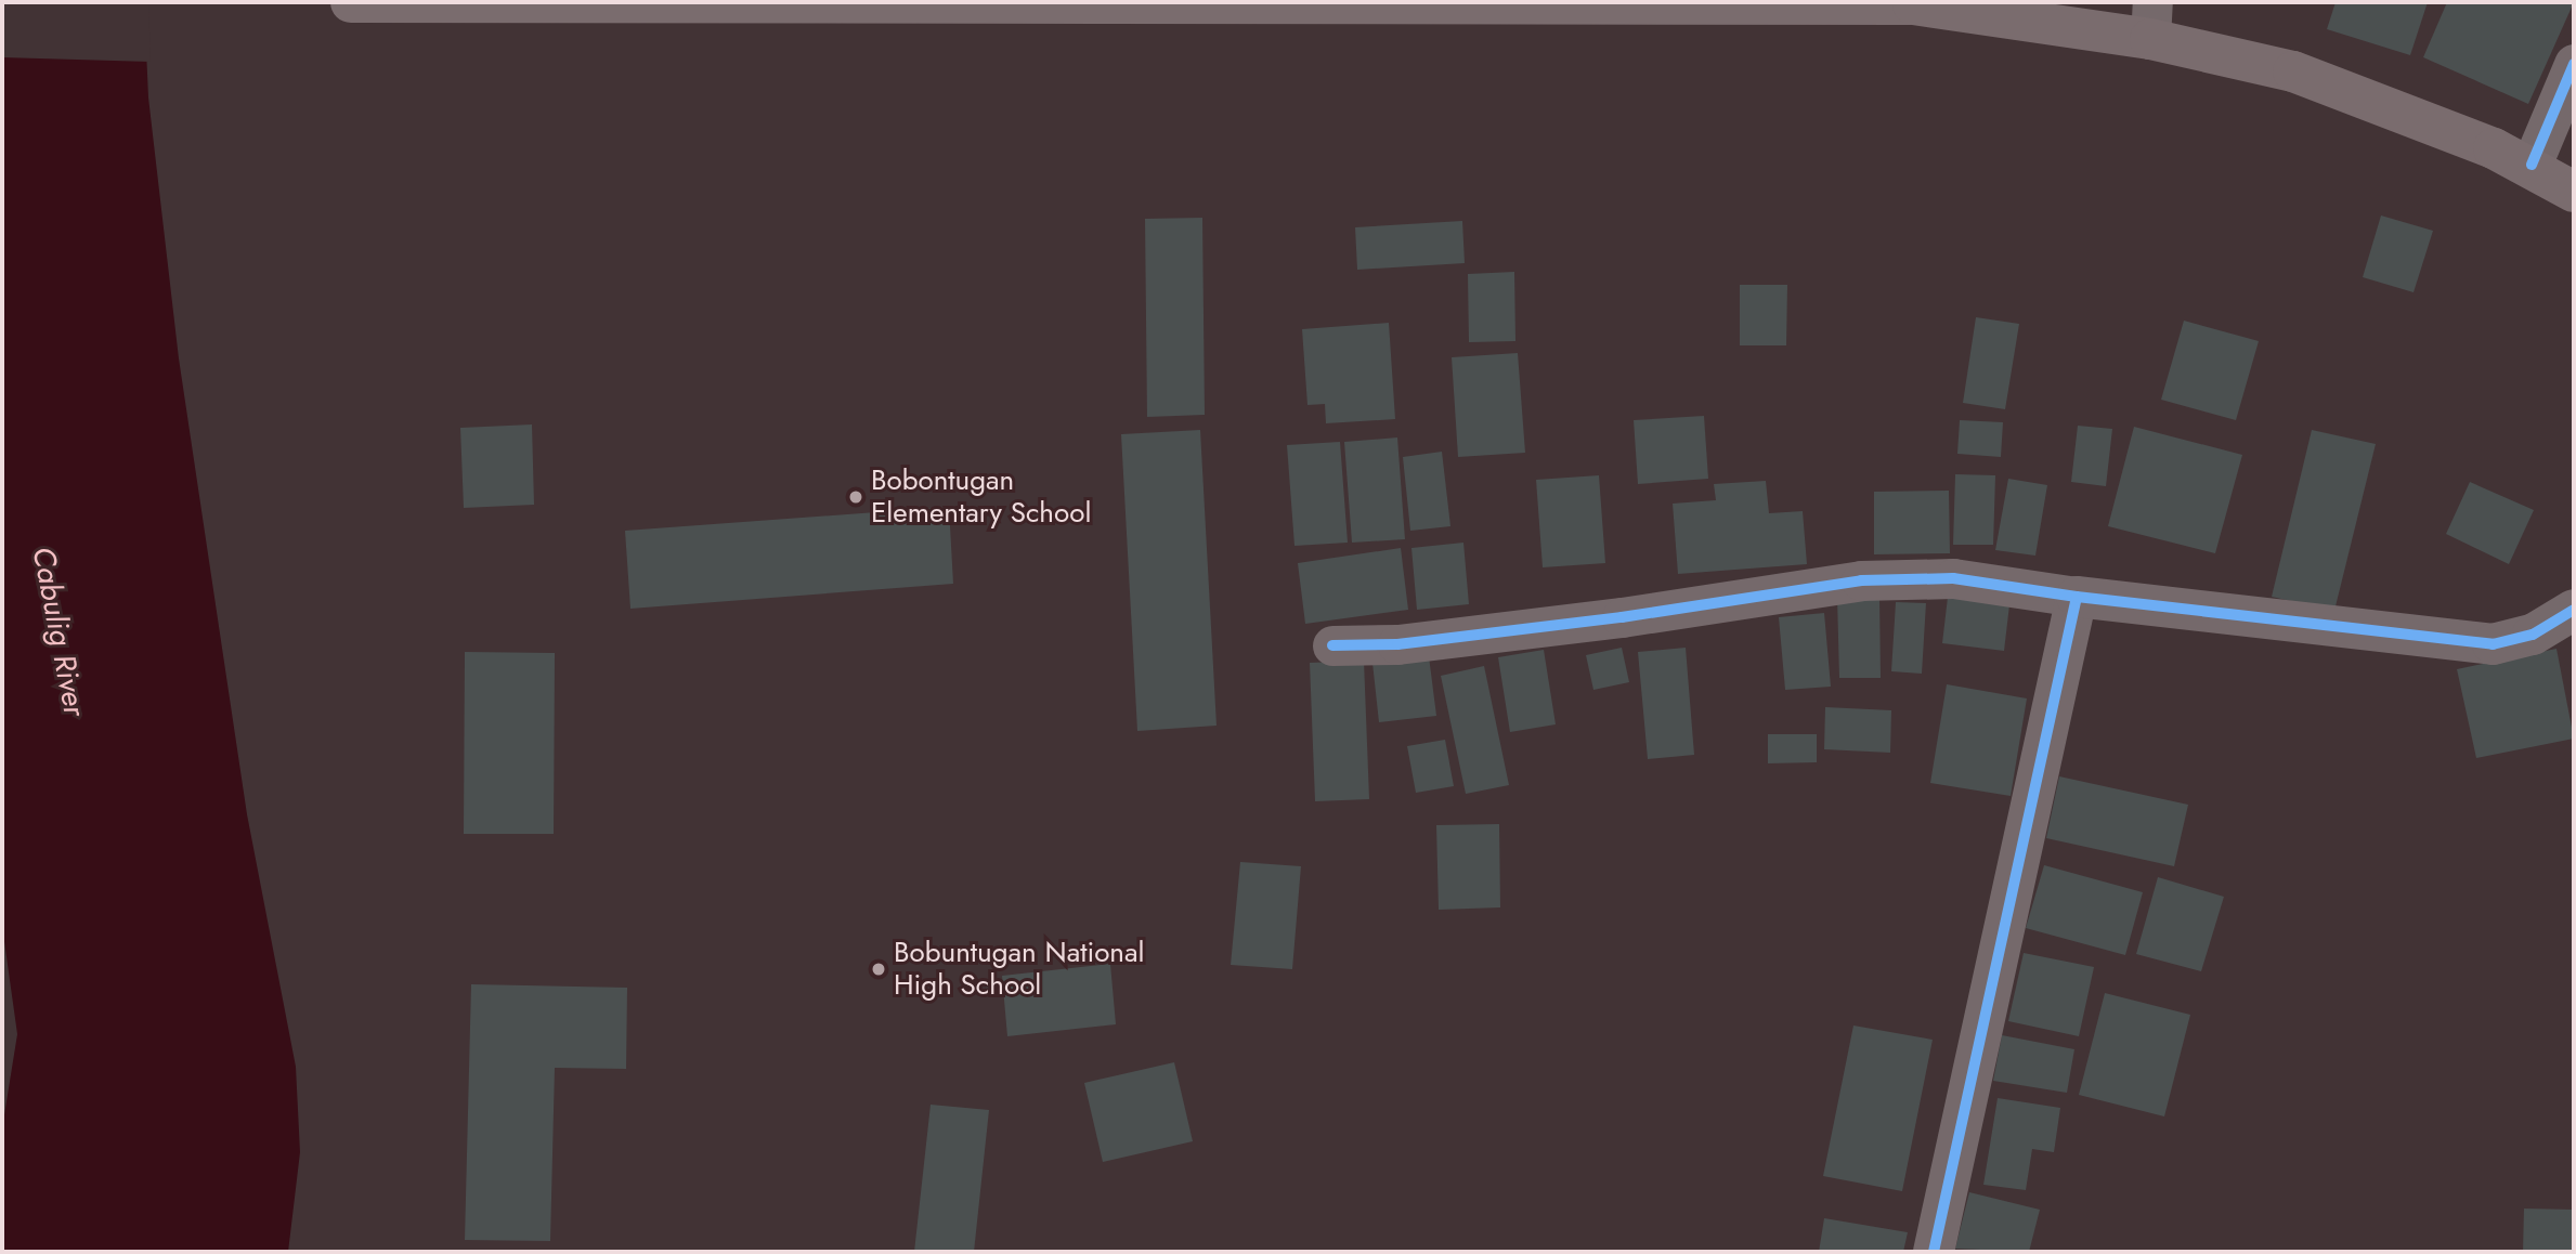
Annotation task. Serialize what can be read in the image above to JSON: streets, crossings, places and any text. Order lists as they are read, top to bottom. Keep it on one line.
{"water":["Cabulig River"],"places":["Bobontugan Elementary School","Bobuntugan National High School"]}
